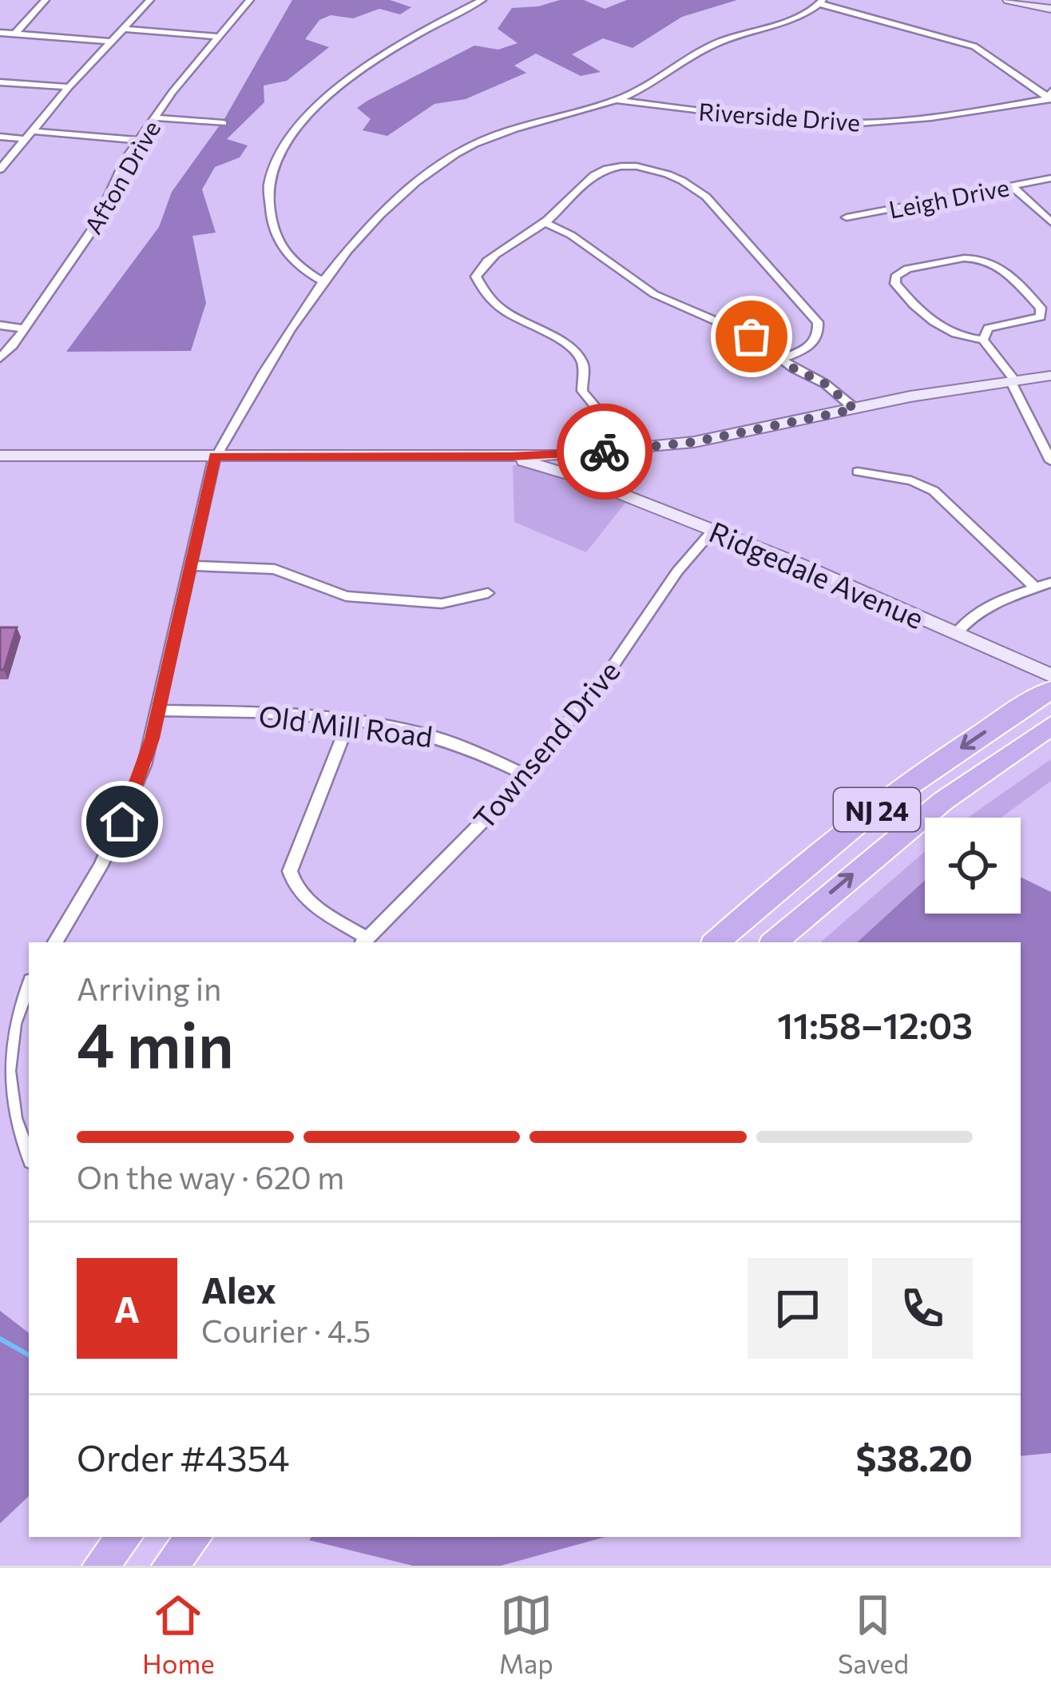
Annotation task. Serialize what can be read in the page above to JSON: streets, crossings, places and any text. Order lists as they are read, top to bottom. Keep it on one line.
{"streets":{"highway":["NJ 24"],"main road":["Ridgedale Avenue"],"street":["Riverside Drive","Afton Drive","Leigh Drive","Old Mill Road","Townsend Drive"]},"crossings":[["Ridgedale Avenue","Townsend Drive"],["Old Mill Road","Townsend Drive"]],"page":{"heading":["4 min","Arriving in","11:58–12:03"],"panel":["Alex","Courier · 4.5","Order #4354","$38.20"],"bar":"On the way · 620 m","round":"A","tabs":["Home","Map","Saved"]}}
